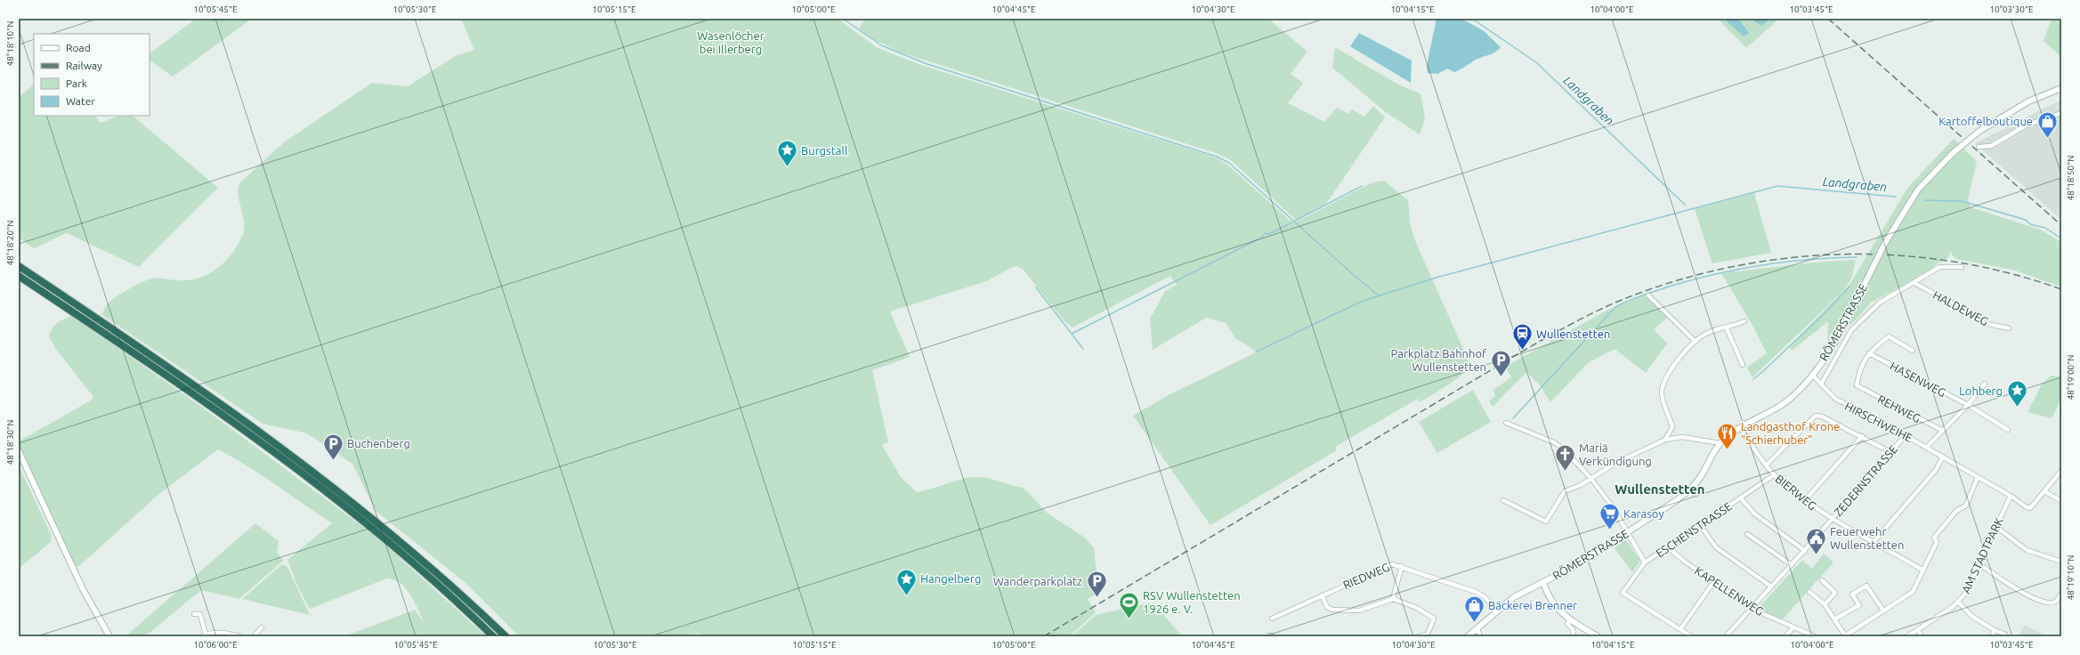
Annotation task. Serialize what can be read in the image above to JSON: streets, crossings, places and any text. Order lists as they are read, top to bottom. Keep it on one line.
{"streets":{"main road":["RÖMERSTRASSE"],"street":["HALDEWEG","HASENWEG","REHWEG","HIRSCHWEIHE","ZEDERNSTRASSE","BIERWEG","ESCHENSTRASSE","AM STADTPARK","RIEDWEG","KAPELLENWEG"]},"crossings":[["RÖMERSTRASSE","HIRSCHWEIHE"],["RÖMERSTRASSE","BIERWEG"],["RÖMERSTRASSE","RIEDWEG"],["HASENWEG","REHWEG"],["HIRSCHWEIHE","ZEDERNSTRASSE"],["HIRSCHWEIHE","AM STADTPARK"],["ZEDERNSTRASSE","BIERWEG"],["ZEDERNSTRASSE","KAPELLENWEG"],["BIERWEG","ESCHENSTRASSE"],["ESCHENSTRASSE","KAPELLENWEG"]],"districts":["Wullenstetten"],"water":["Landgraben"],"parks":["Wasenlöcher bei Illerberg"],"places":{"shop":["Kartoffelboutique","Bäckerei Brenner"],"place":["Burgstall","Lohberg","Hangelberg"],"station":["Wullenstetten"],"parking":["Parkplatz Bahnhof Wullenstetten","Buchenberg","Wanderparkplatz"],"restaurant":["Landgasthof Krone \"Schierhuber\""],"church":["Mariä Verkündigung"],"supermarket":["Karasoy"],"public building":["Feuerwehr Wullenstetten"],"sports":["RSV Wullenstetten 1926 e. V."]},"legend":["Road","Railway","Park","Water"],"coordinates":["10°05'45\"E","10°05'30\"E","10°05'15\"E","10°05'00\"E","10°04'45\"E","10°04'30\"E","10°04'15\"E","10°04'00\"E","10°03'45\"E","10°03'30\"E","48°18'10\"N","48°18'50\"N","48°18'20\"N","48°19'00\"N","48°18'30\"N","48°19'10\"N","10°06'00\"E"]}
